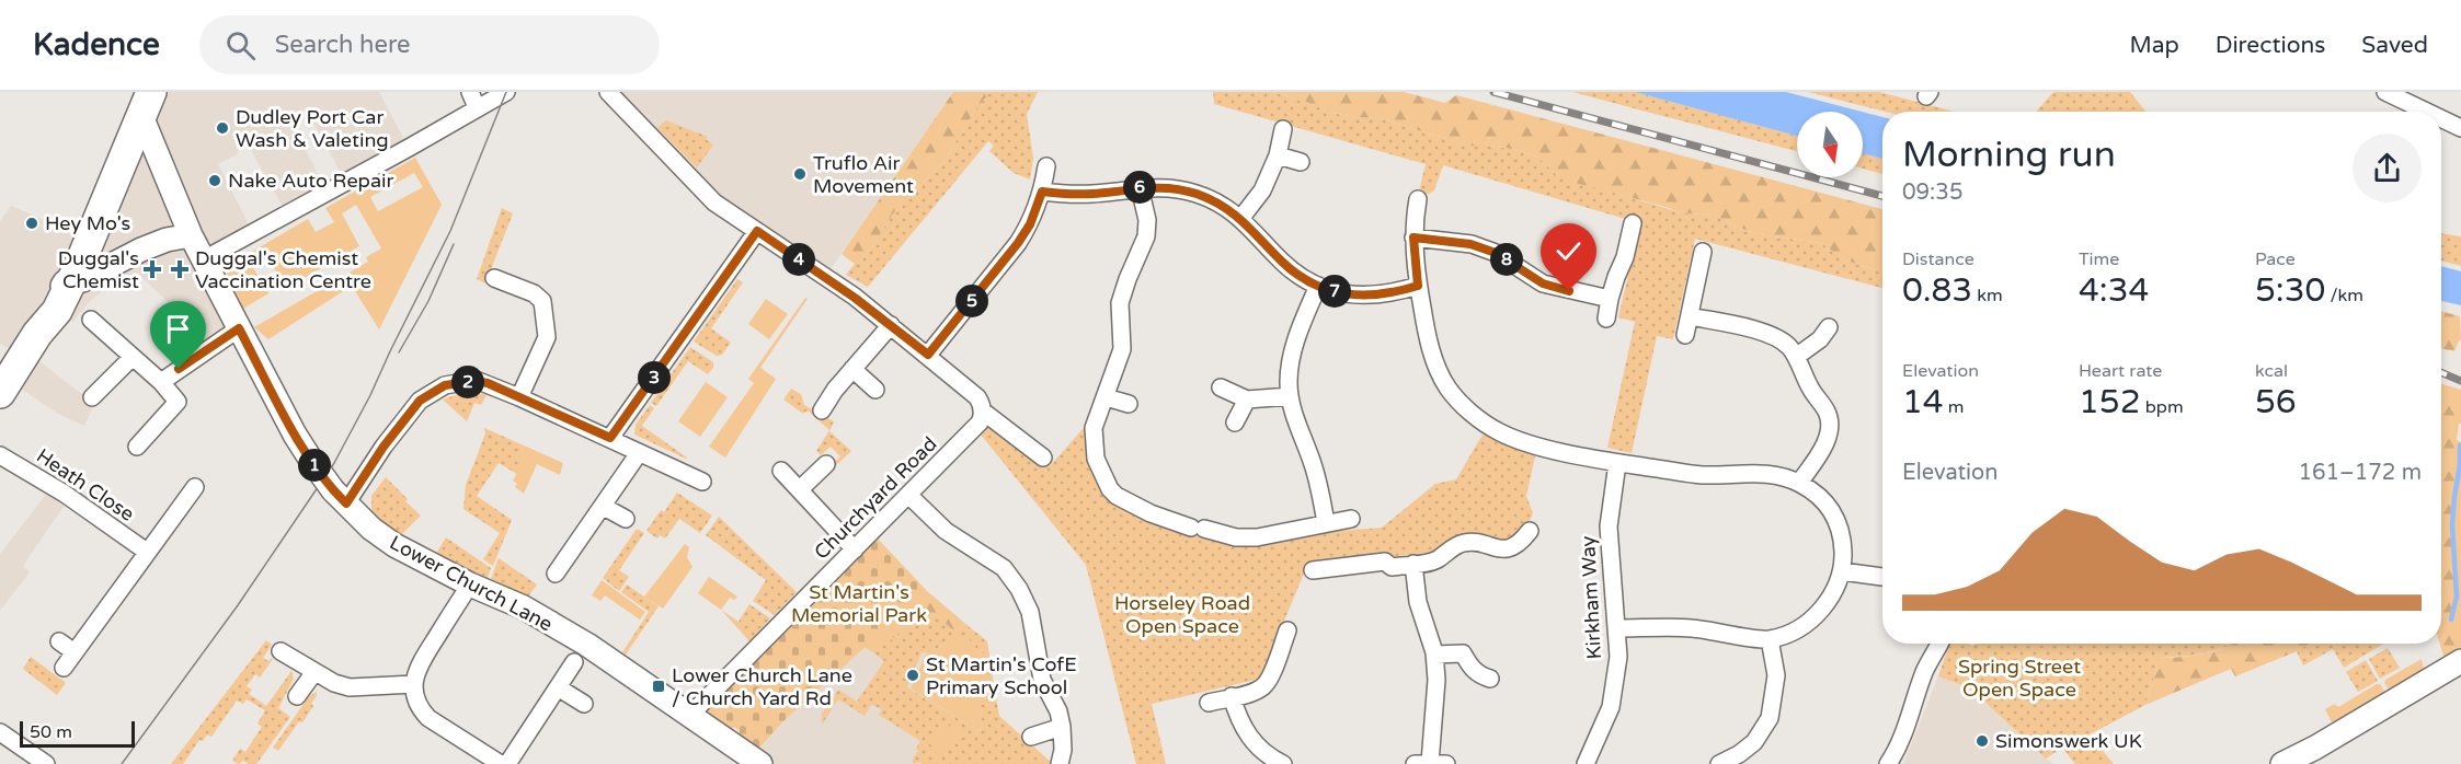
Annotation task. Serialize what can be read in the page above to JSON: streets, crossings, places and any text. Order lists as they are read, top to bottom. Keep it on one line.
{"streets":{"main road":["Lower Church Lane"],"street":["Heath Close","Churchyard Road","Kirkham Way"]},"crossings":[["Churchyard Road","Lower Church Lane"]],"parks":["St Martin's Memorial Park","Horseley Road Open Space","Spring Street Open Space"],"places":{"other":["Dudley Port Car Wash & Valeting","Truflo Air Movement","Nake Auto Repair","Hey Mo's","St Martin's CofE Primary School","Simonswerk UK"],"health":["Duggal's Chemist","Duggal's Chemist Vaccination Centre"],"transit":["Lower Church Lane / Church Yard Rd"]},"scale_bar":"50 m","north":"bottom","page":{"header":"Kadence","search":"Search here","nav":["Map","Directions","Saved"],"heading":["Morning run","09:35"],"pins":["6","4","8","7","5","3","2","1"],"stats":[["Distance","0.83 km"],["Time","4:34"],["Pace","5:30 /km"],["Elevation","14 m"],["Heart rate","152 bpm"],["kcal","56"]],"chart":["Elevation","161–172 m"],"scale":"50 m"}}
